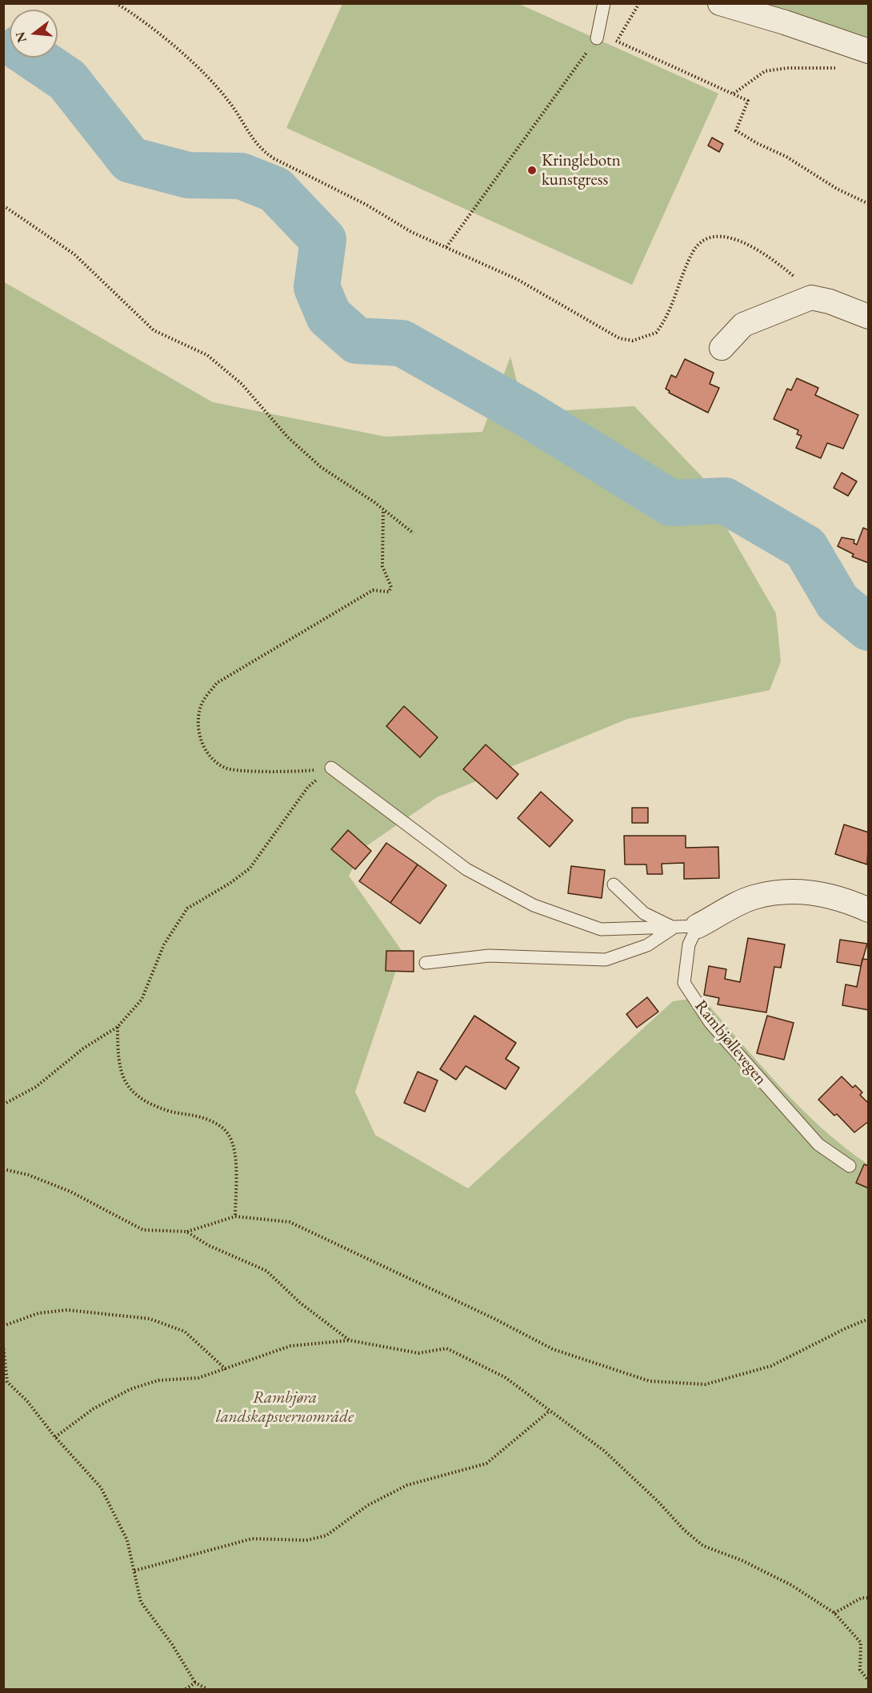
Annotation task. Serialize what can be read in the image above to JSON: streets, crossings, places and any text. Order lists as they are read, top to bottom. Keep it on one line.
{"streets":{"lane":["Rambjøllevegen"]},"parks":["Rambjøra landskapsvernområde"],"places":["Kringlebotn kunstgress"],"north":"left"}
